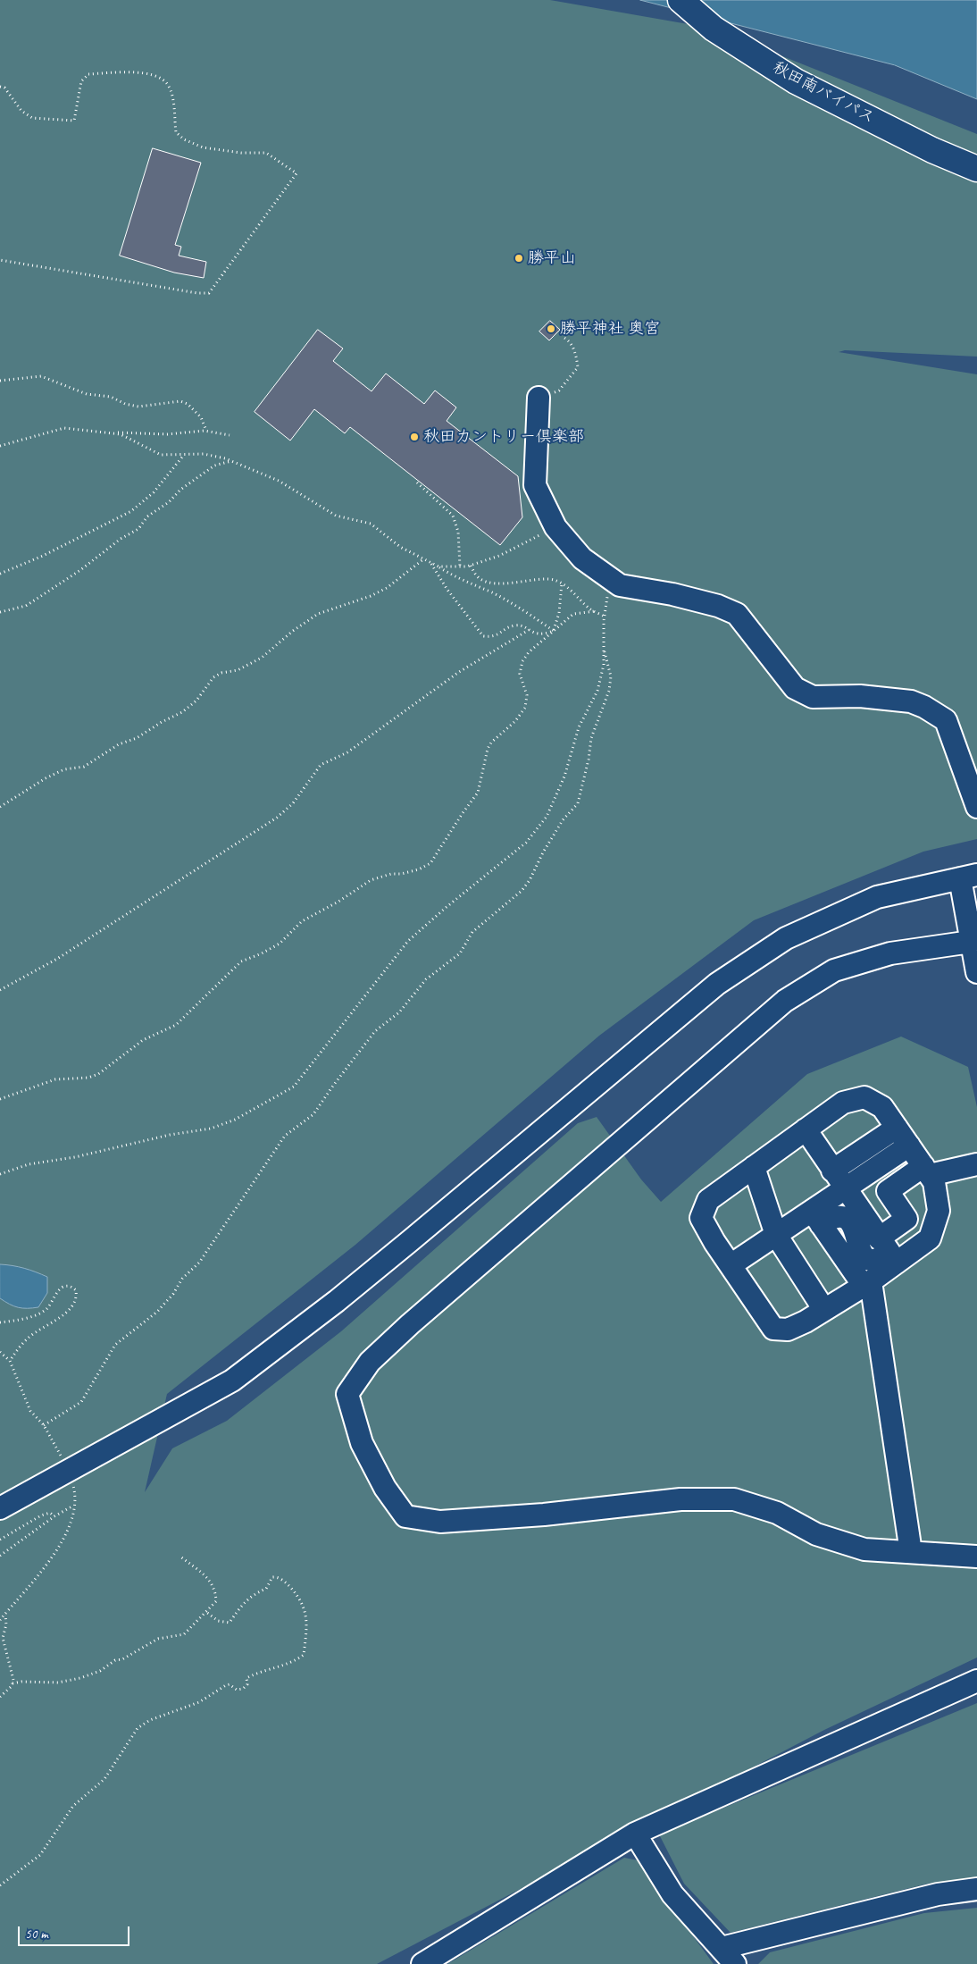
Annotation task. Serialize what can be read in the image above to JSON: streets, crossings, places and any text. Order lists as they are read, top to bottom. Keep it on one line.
{"streets":{"highway":["秋田南バイパス"]},"places":["勝平山","勝平神社 奥宮","秋田カントリー倶楽部"],"scale_bar":"50 m"}
